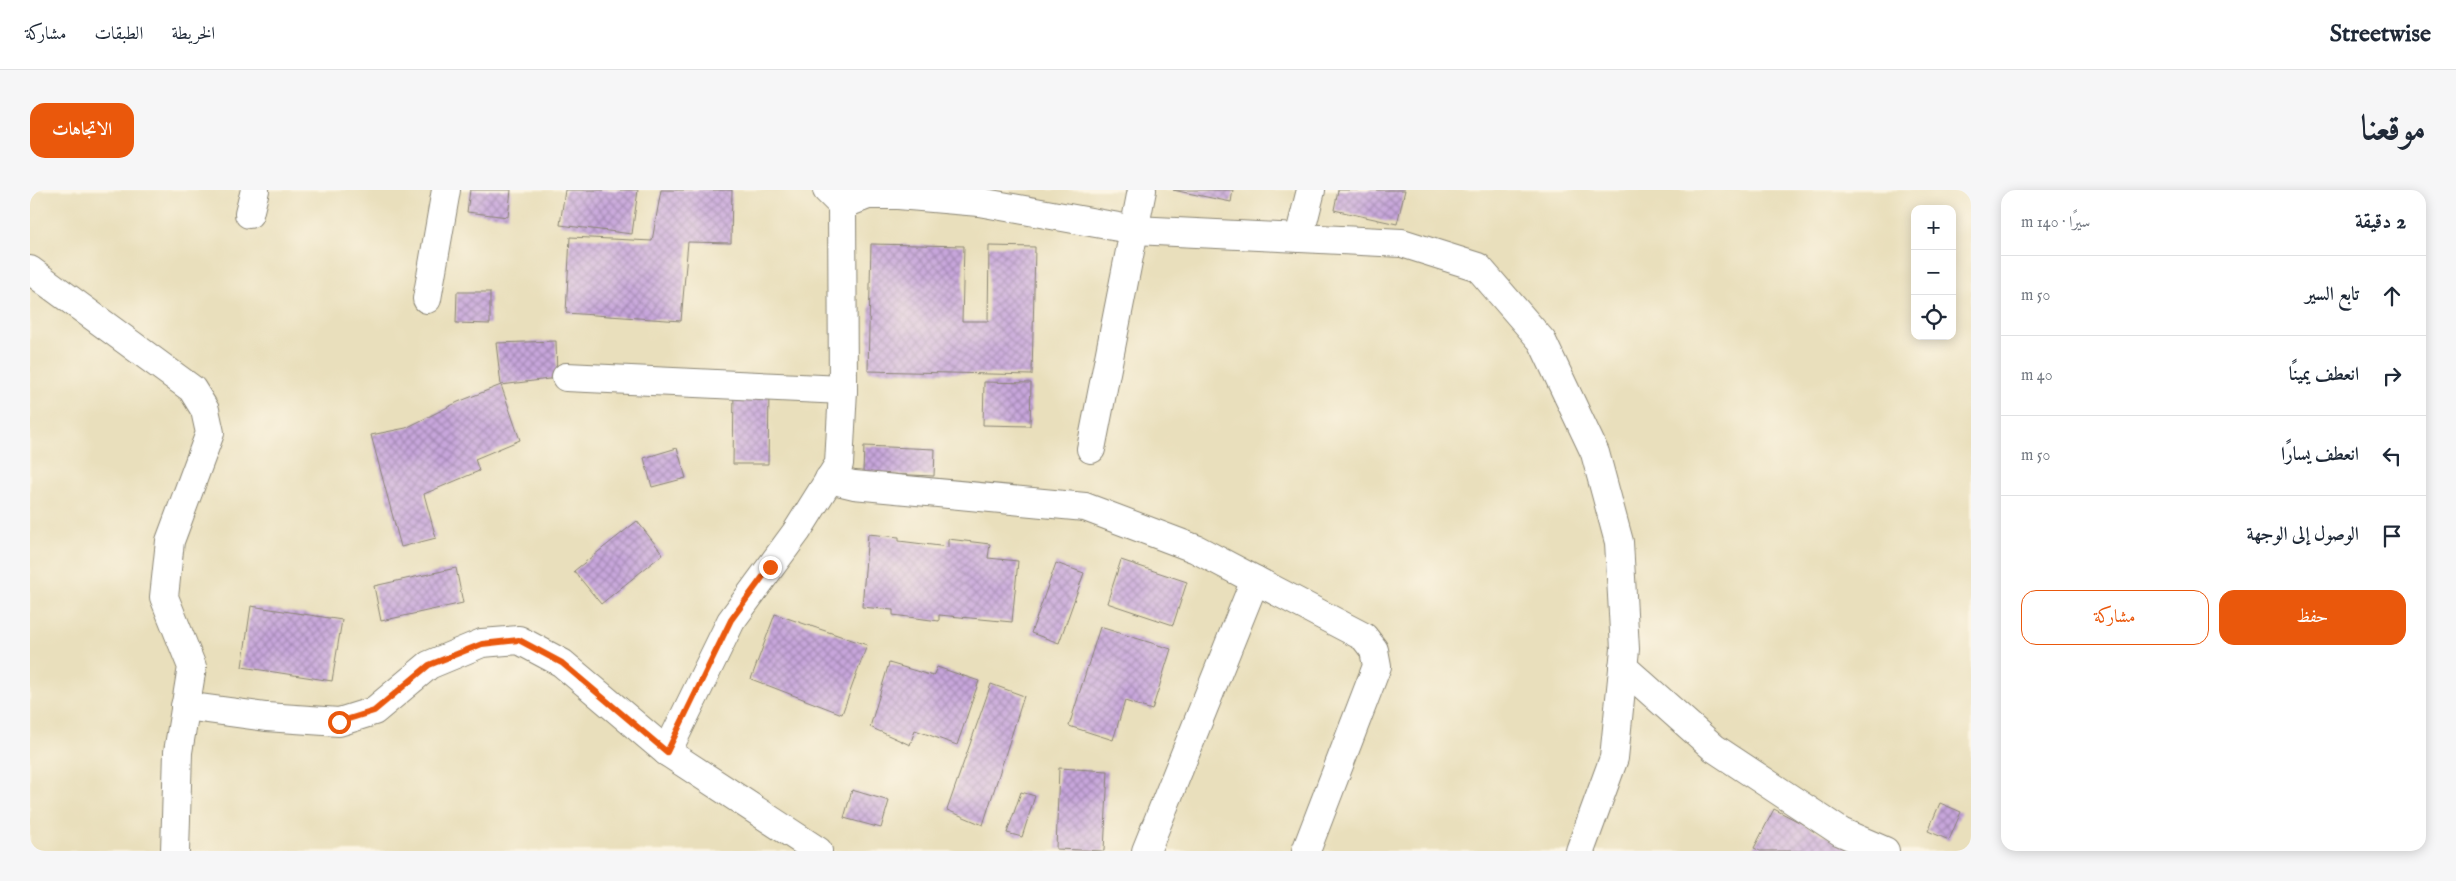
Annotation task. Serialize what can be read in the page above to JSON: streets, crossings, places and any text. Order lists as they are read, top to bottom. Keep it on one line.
{"page":{"header":"Streetwise","nav":["الخريطة","الطبقات","مشاركة"],"title":"موقعنا","buttons":["الاتجاهات",["حفظ","مشاركة"]],"heading":["2 دقيقة","سيرًا · 140 m"],"map_buttons":["+","−"],"list":[["تابع السير","50 m"],["انعطف يمينًا","40 m"],["انعطف يسارًا","50 m"],"الوصول إلى الوجهة"]}}
